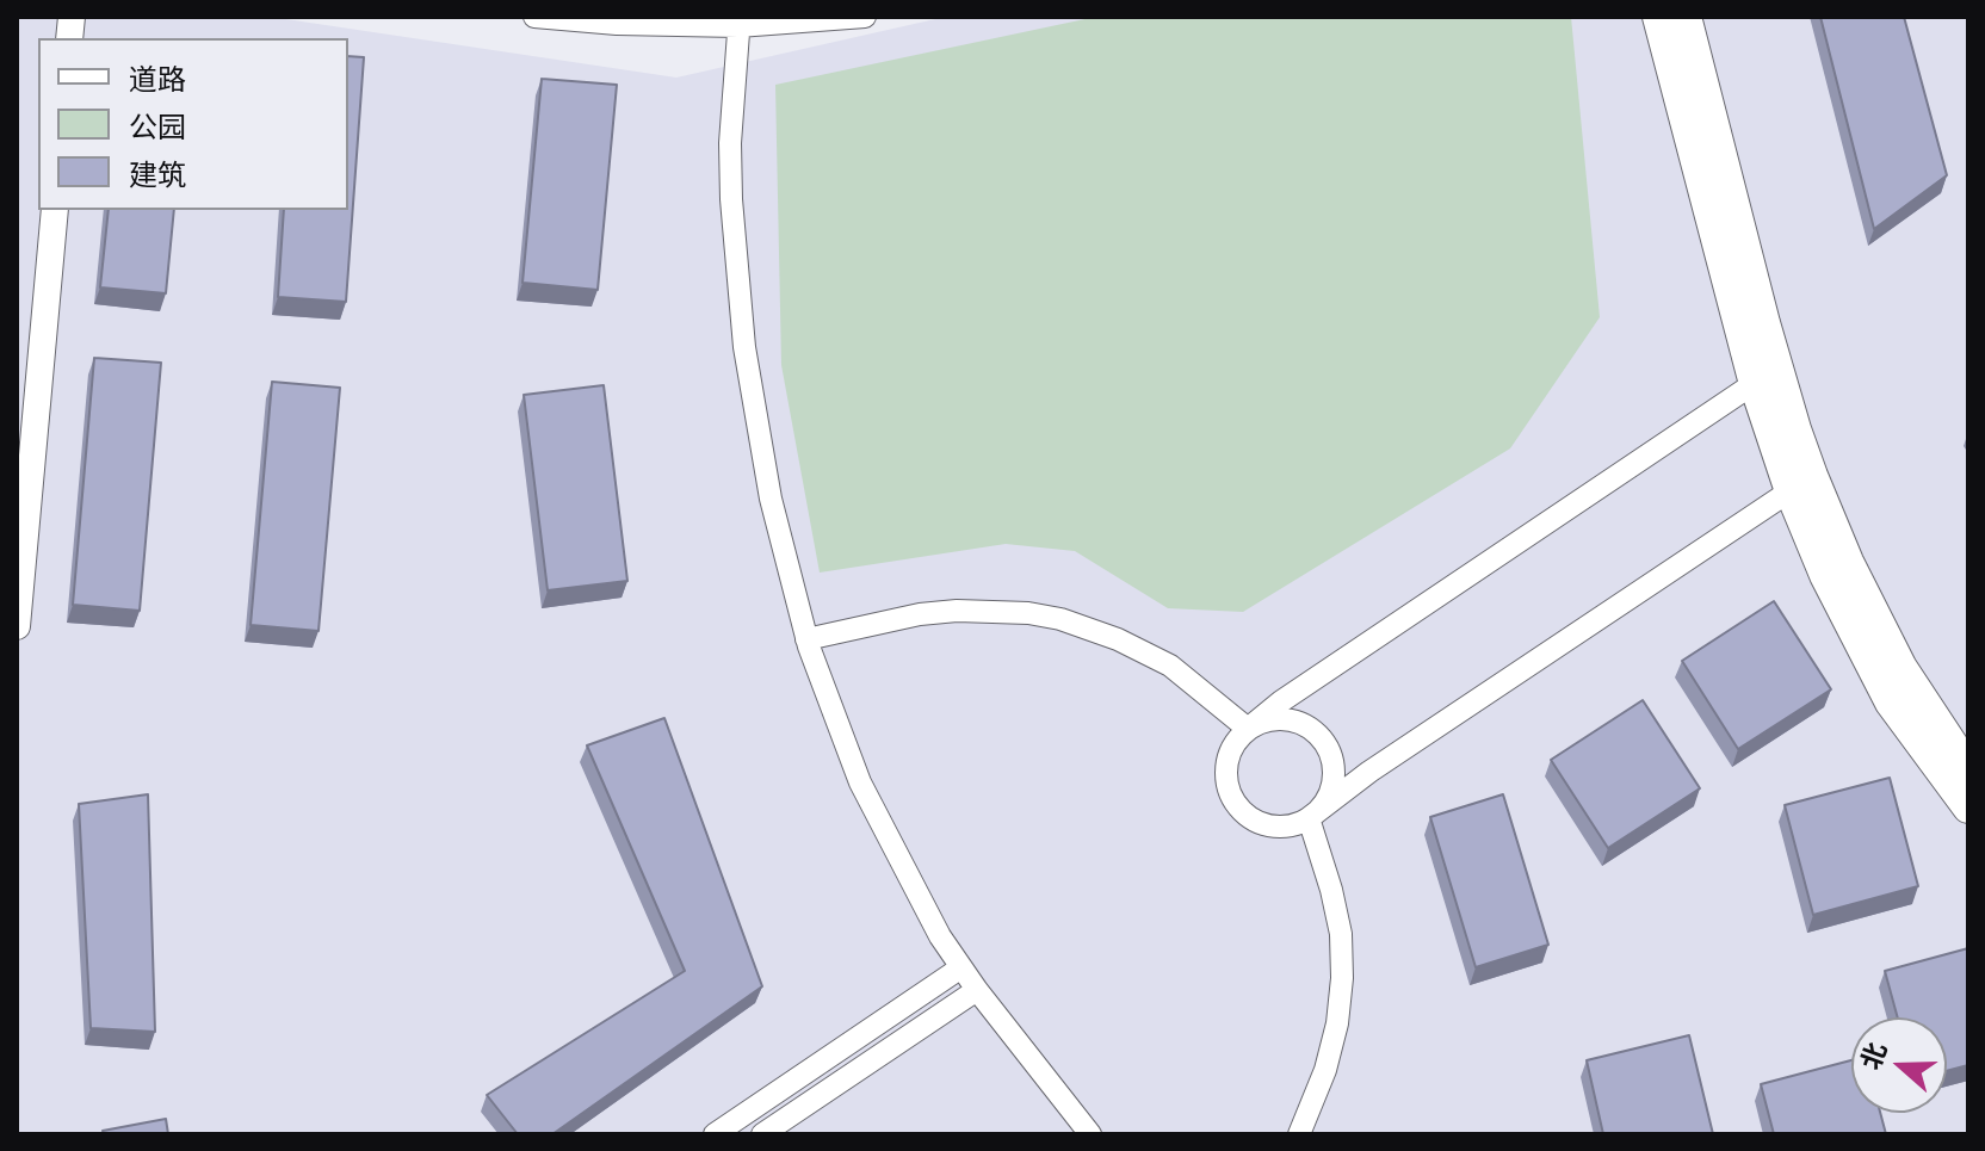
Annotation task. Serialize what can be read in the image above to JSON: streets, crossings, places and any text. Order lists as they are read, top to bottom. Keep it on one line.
{"legend":["道路","公园","建筑"],"north":"left"}
